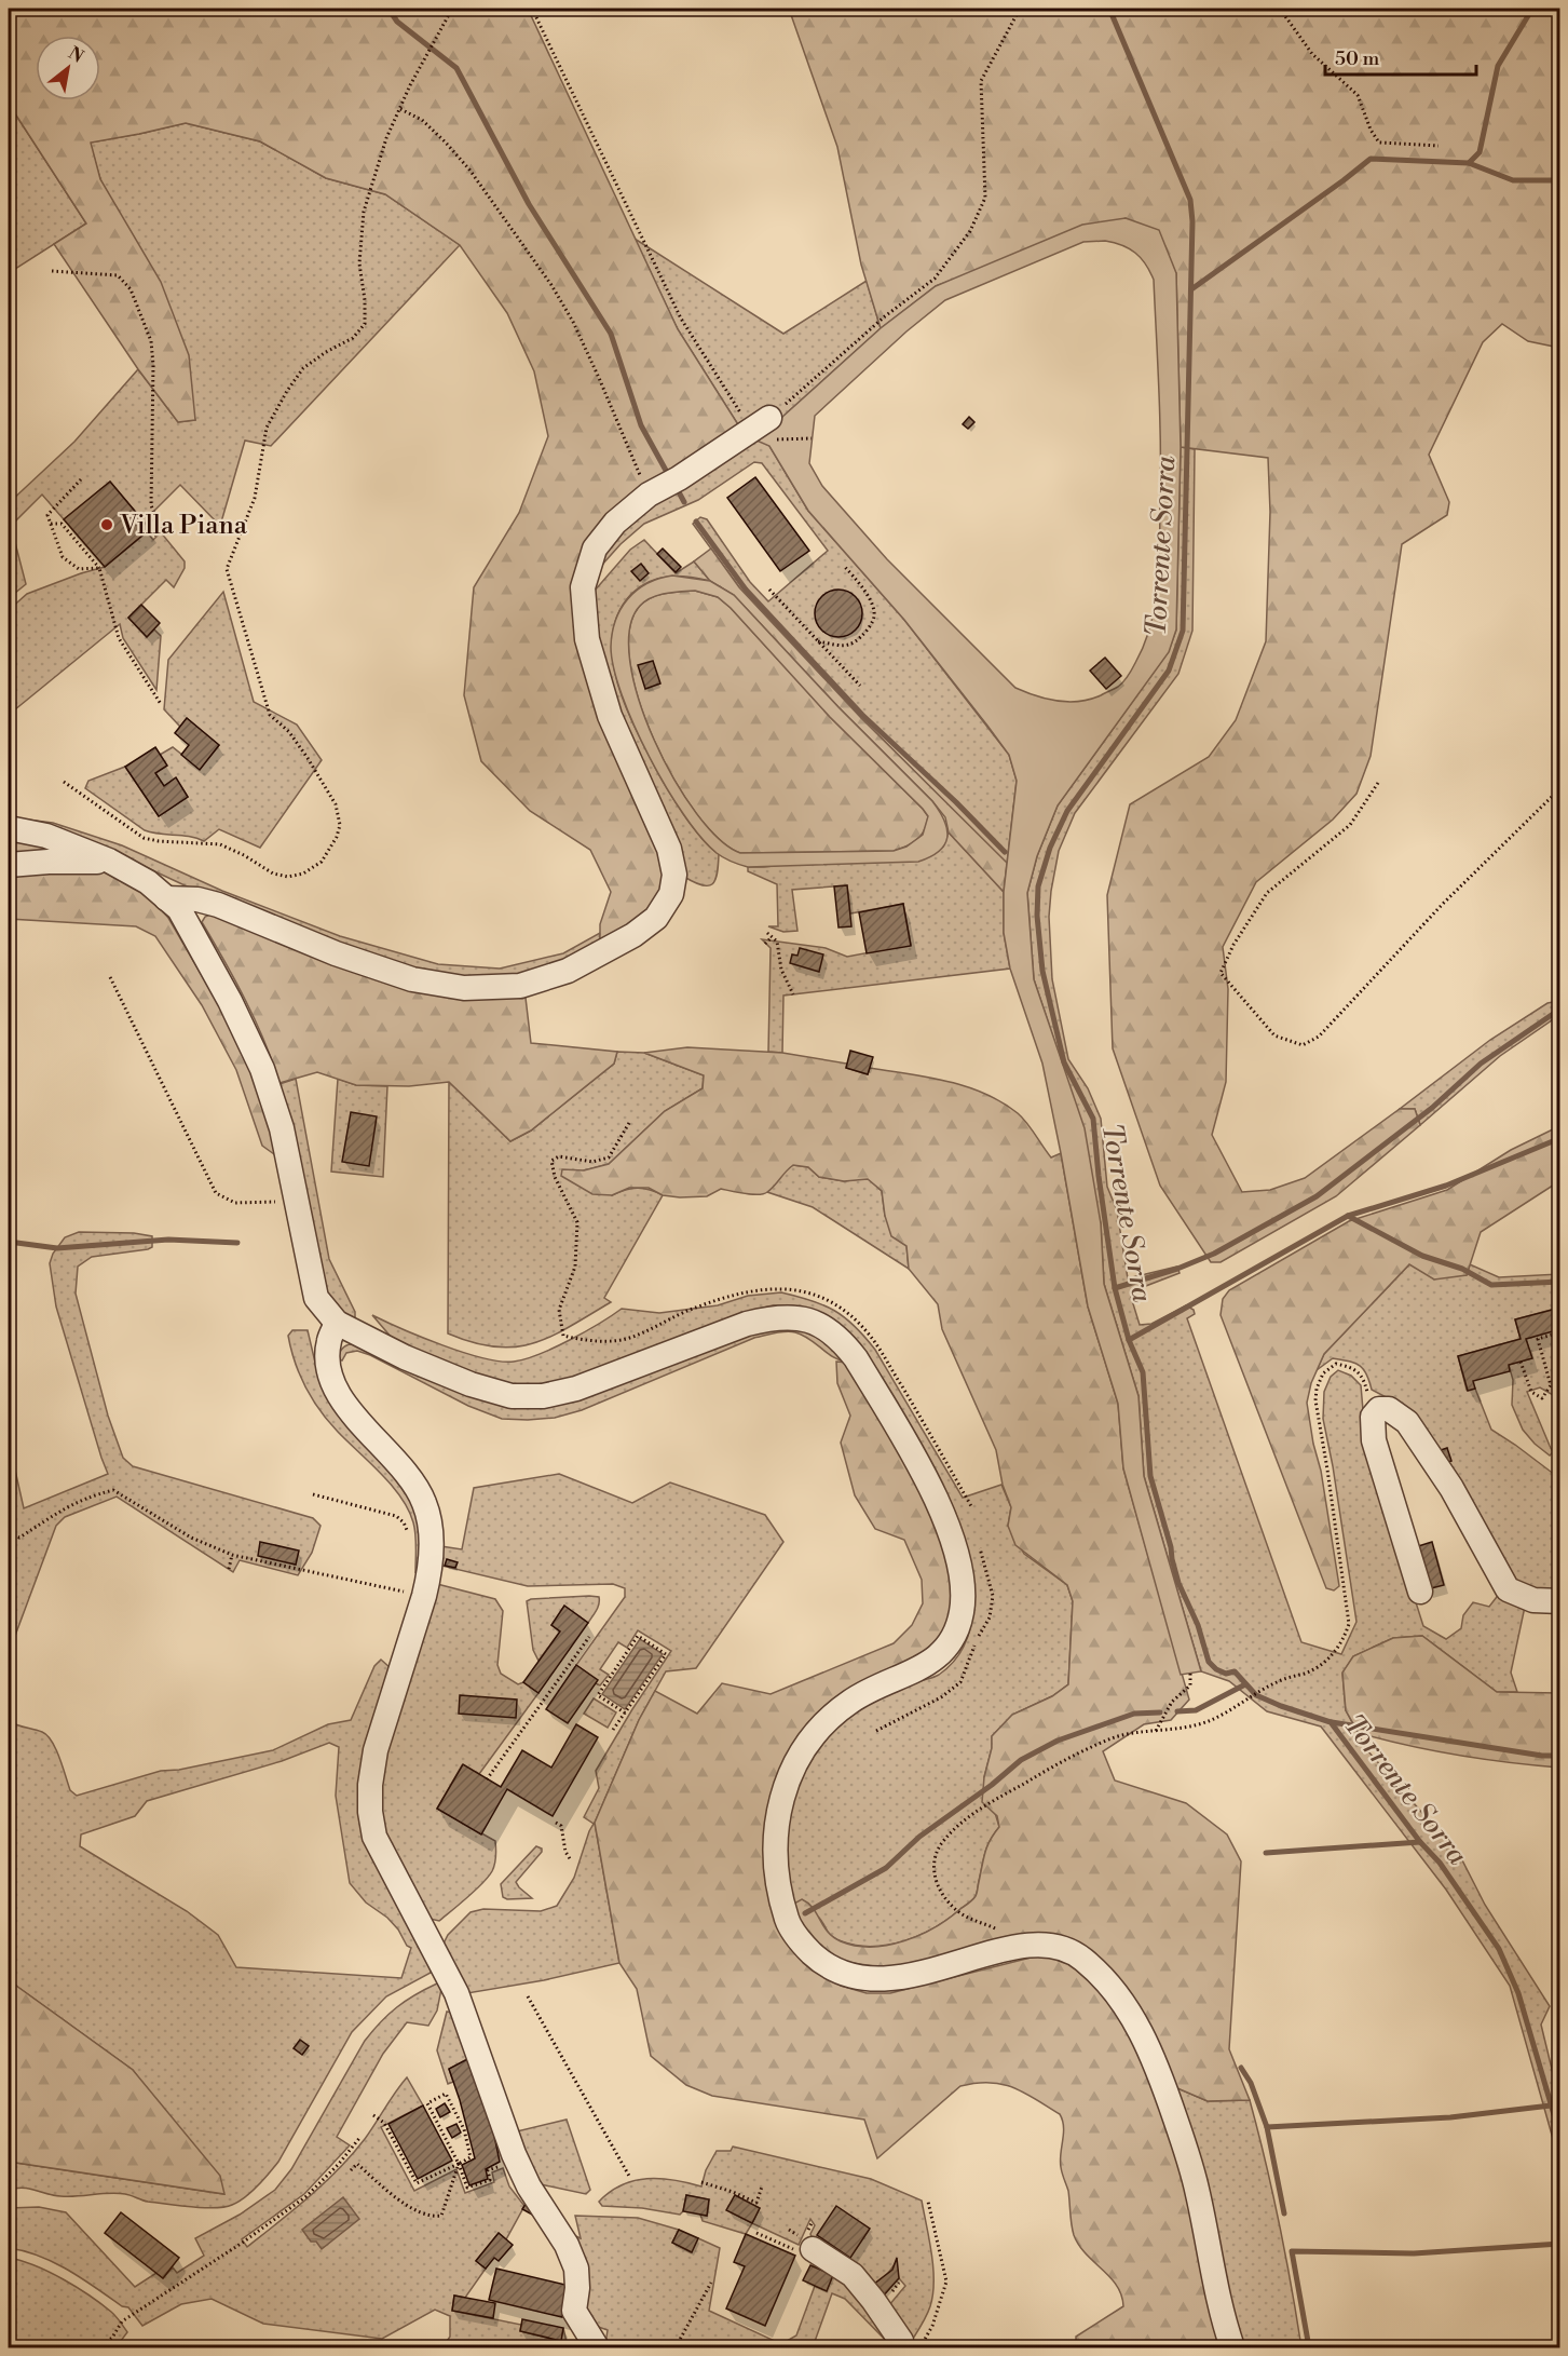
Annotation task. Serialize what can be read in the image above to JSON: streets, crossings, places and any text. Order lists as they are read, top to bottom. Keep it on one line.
{"water":["Torrente Sorra"],"places":["Villa Piana"],"scale_bar":"50 m","north":"top right"}
